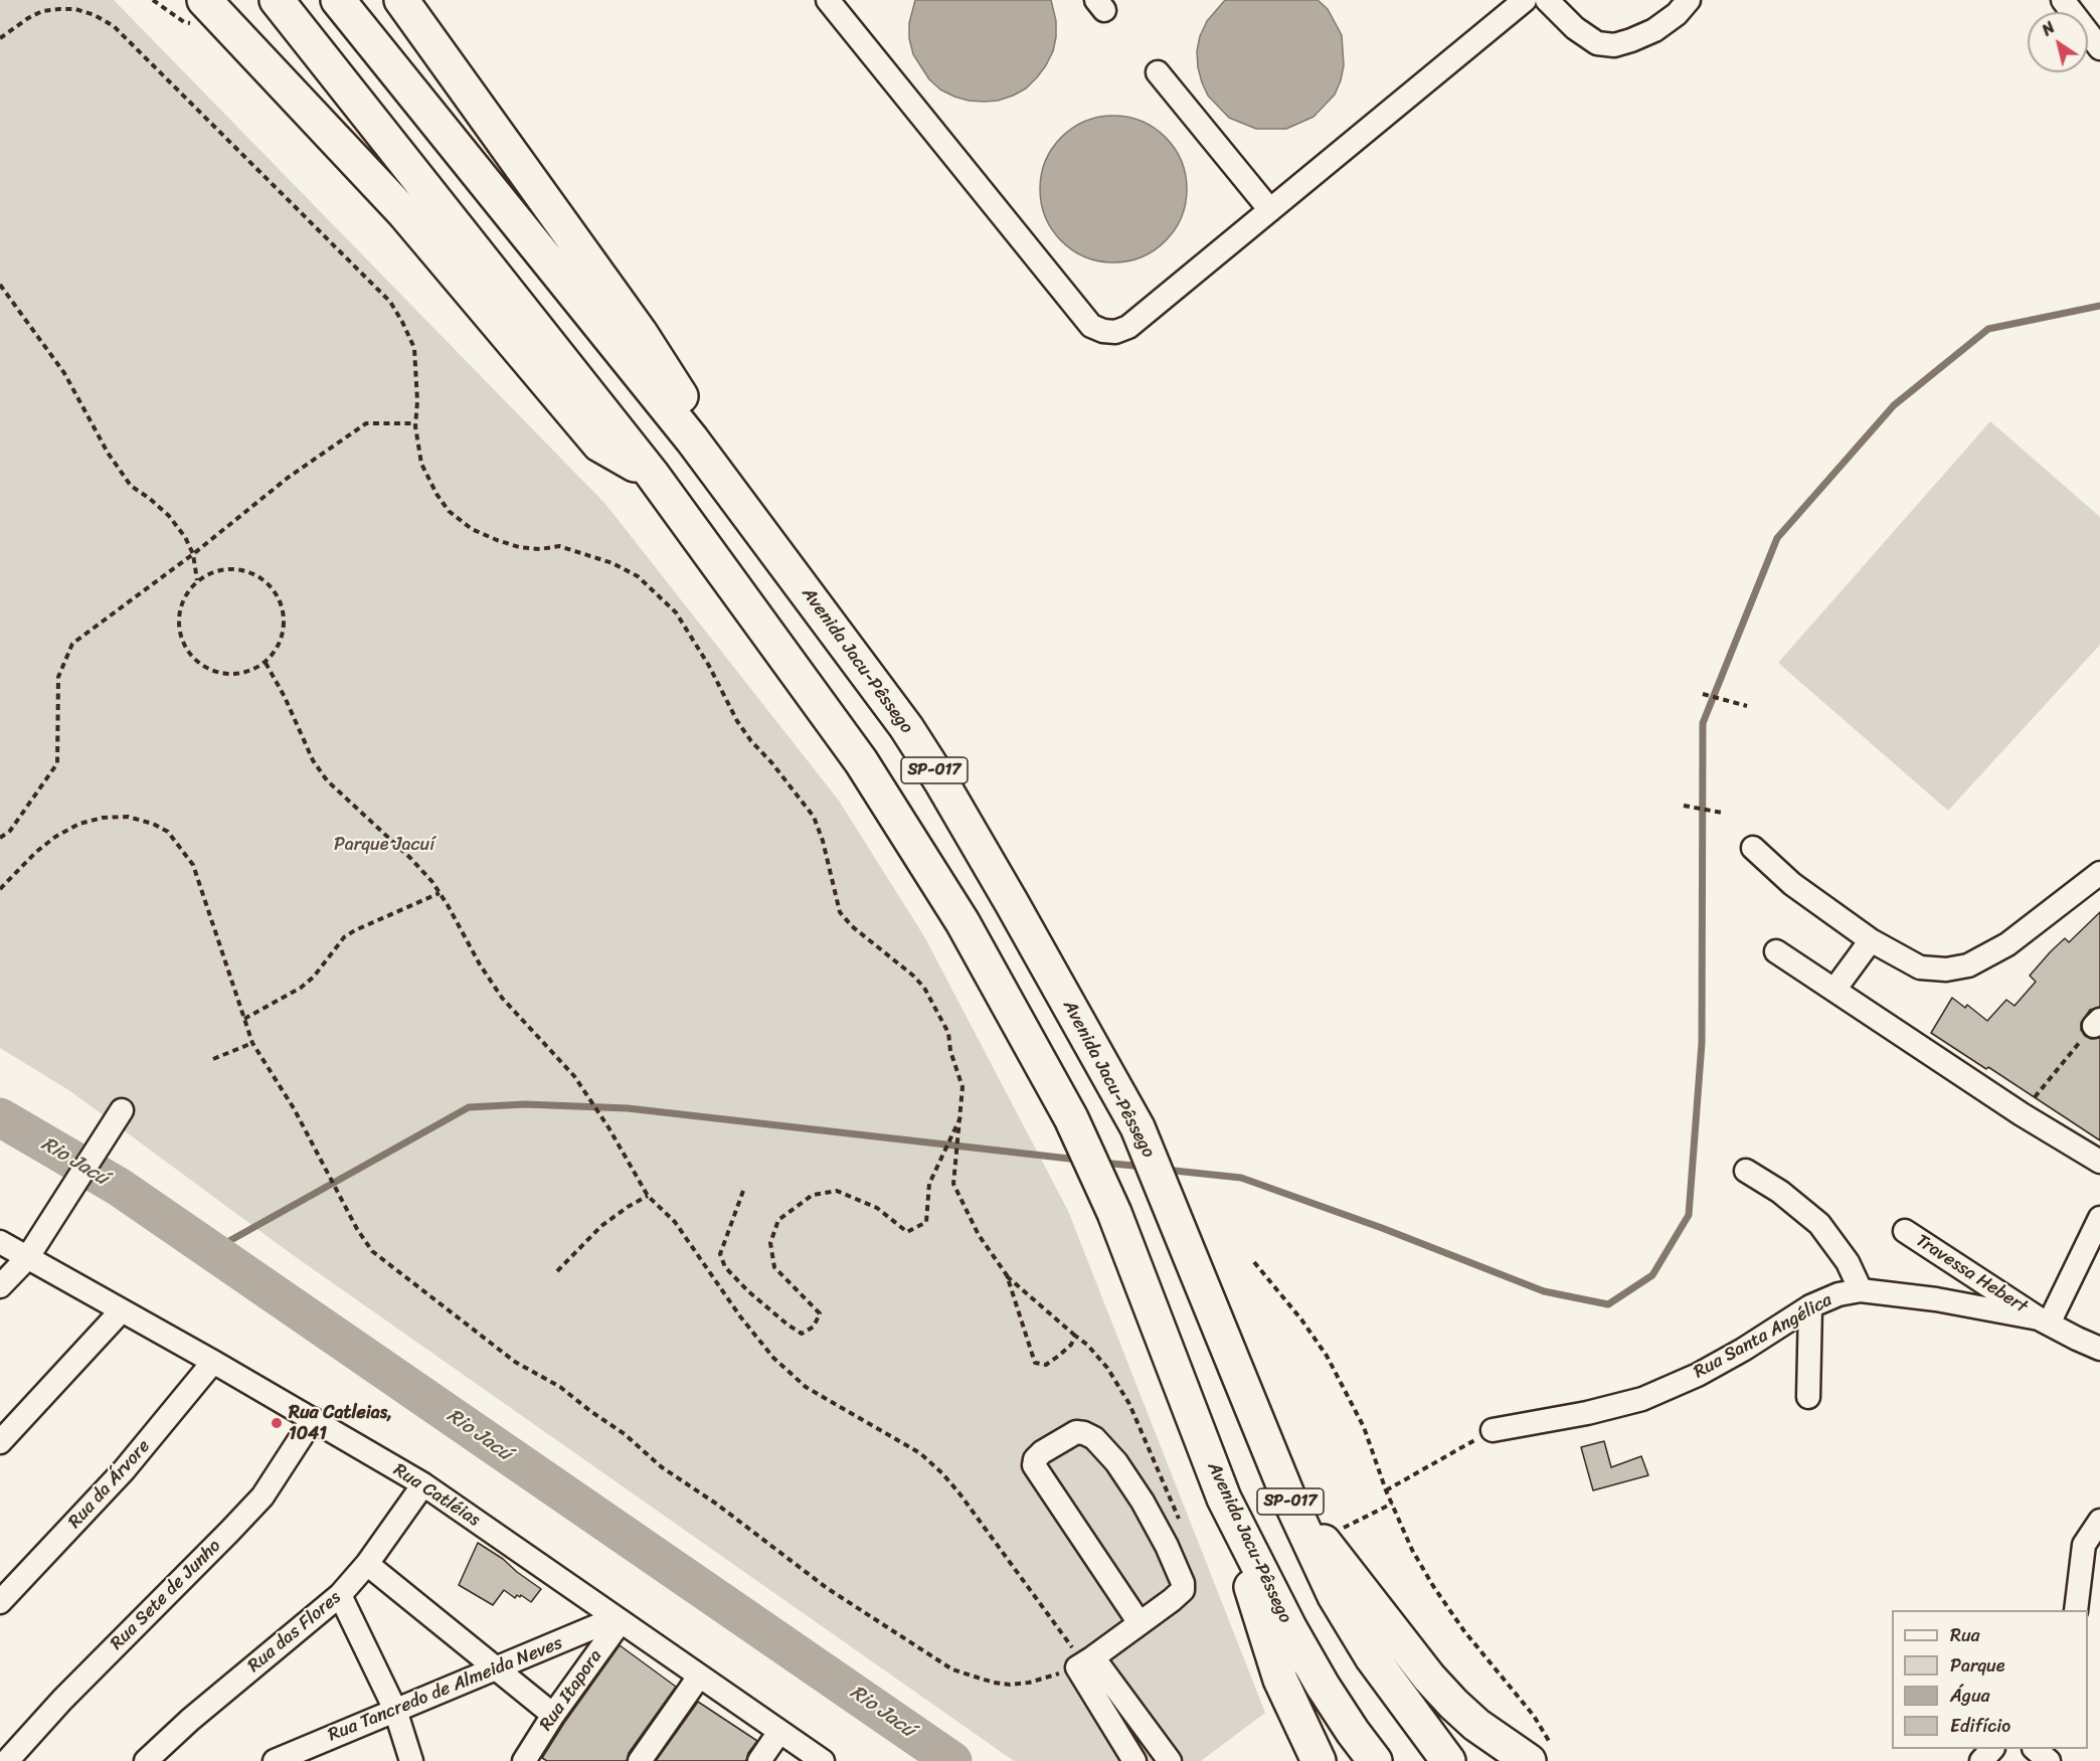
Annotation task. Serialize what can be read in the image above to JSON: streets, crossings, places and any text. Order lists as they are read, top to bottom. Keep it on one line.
{"streets":{"highway":["Avenida Jacu-Pêssego","SP-017"],"street":["Travessa Hebert","Rua Santa Angélica","Rua da Árvore","Rua Catléias","Rua Sete de Junho","Rua das Flores","Rua Tancredo de Almeida Neves","Rua Itapora"]},"crossings":[["Travessa Hebert","Rua Santa Angélica"],["Rua da Árvore","Rua Catléias"],["Rua Catléias","Rua Sete de Junho"],["Rua Catléias","Rua das Flores"],["Rua Catléias","Rua Tancredo de Almeida Neves"],["Rua Catléias","Rua Itapora"],["Rua Tancredo de Almeida Neves","Rua Itapora"]],"water":["Rio Jacú"],"parks":["Parque Jacuí"],"places":["Rua Catleias, 1041"],"legend":["Rua","Parque","Água","Edifício"],"north":"top left"}
